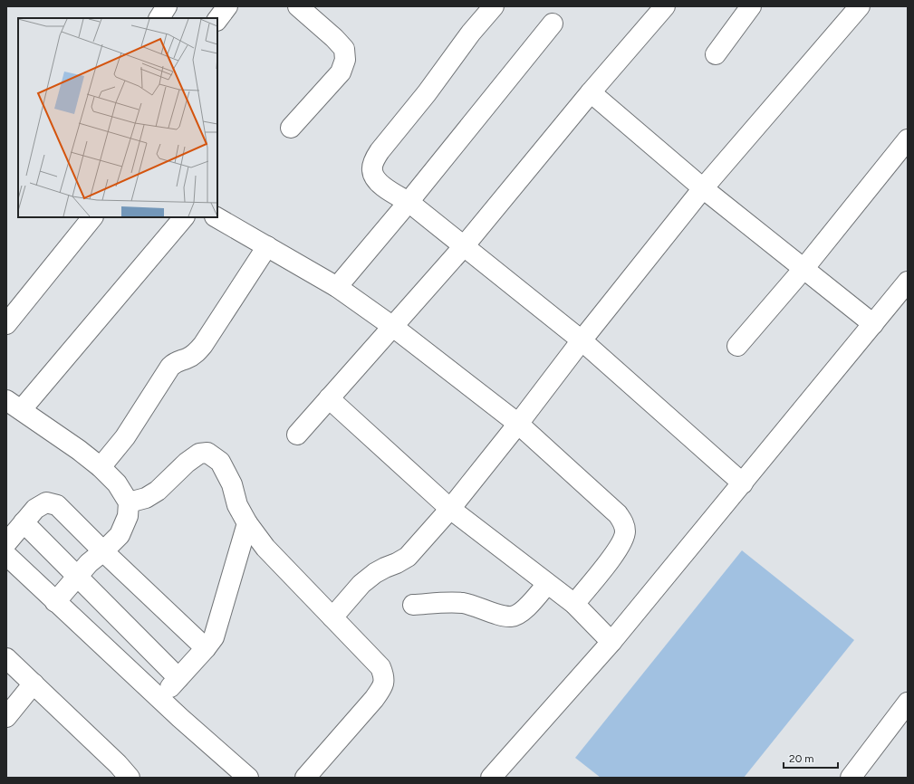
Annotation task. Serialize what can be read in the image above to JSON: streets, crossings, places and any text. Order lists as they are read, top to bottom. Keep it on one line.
{"scale_bar":"20 m"}
